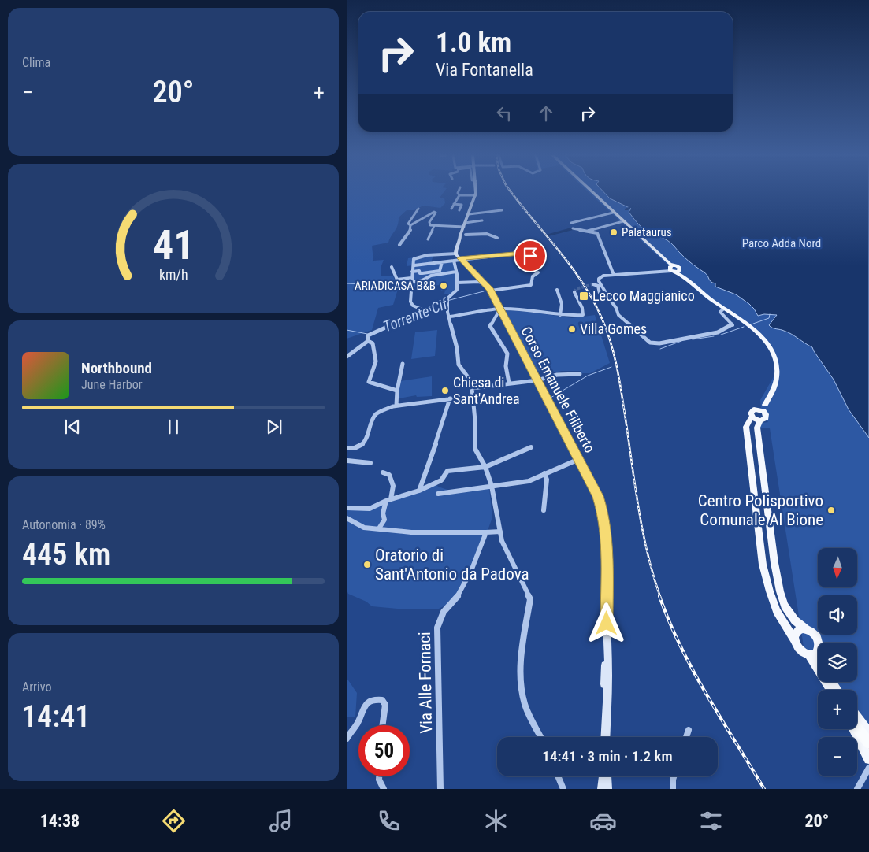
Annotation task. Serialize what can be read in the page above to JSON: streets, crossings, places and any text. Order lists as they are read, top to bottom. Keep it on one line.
{"streets":{"main road":["Corso Emanuele Filiberto"],"street":["Via Alle Fornaci"]},"water":["Torrente Cif"],"parks":["Parco Adda Nord"],"places":{"other":["Palataurus","ARIADICASA B&B","Villa Gomes","Chiesa di Sant'Andrea","Centro Polisportivo Comunale Al Bione","Oratorio di Sant'Antonio da Padova"],"transit":["Lecco Maggianico"]},"north":"bottom","page":{"tile":["Clima",["Autonomia · 89%","445 km"],["Arrivo","14:41"]],"turn":["1.0 km","Via Fontanella"],"heat":["−","20°","+"],"song":["Northbound","June Harbor"],"map_buttons":["+","−"],"limit":"50","trip":"14:41 · 3 min · 1.2 km","tabs":["14:38","20°"],"gauge":["41","km/h"]}}
